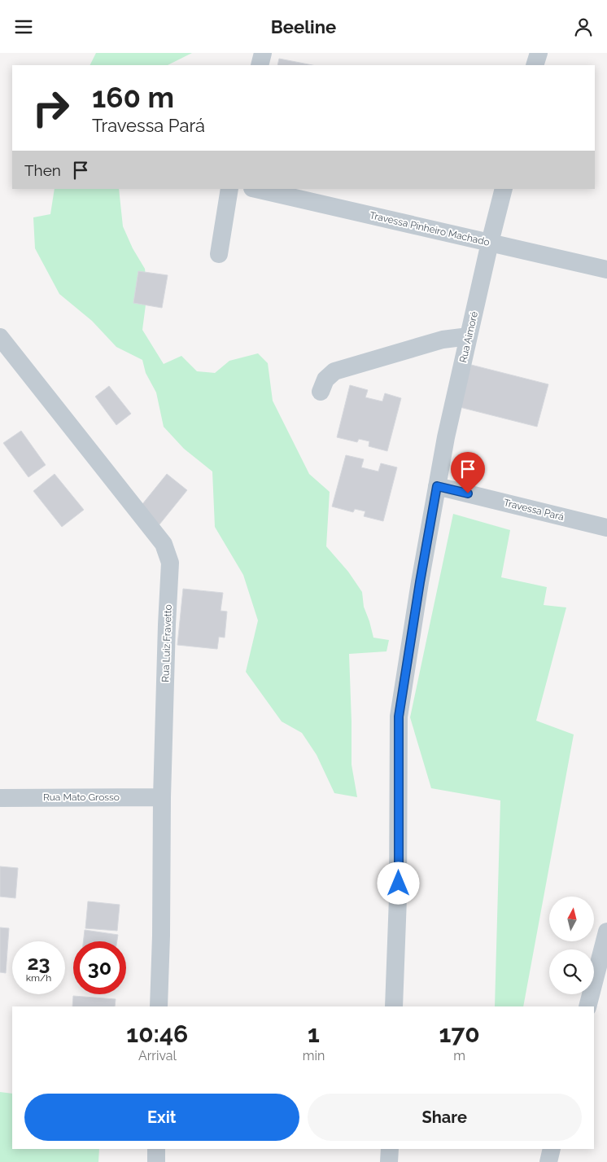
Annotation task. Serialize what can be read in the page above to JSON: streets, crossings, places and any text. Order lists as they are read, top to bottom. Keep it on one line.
{"streets":{"street":["Travessa Pinheiro Machado","Rua Aimoré","Travessa Pará","Rua Luiz Fravetto","Rua Mato Grosso"]},"crossings":[["Travessa Pinheiro Machado","Rua Aimoré"],["Rua Aimoré","Travessa Pará"],["Rua Luiz Fravetto","Rua Mato Grosso"]],"north":"top","page":{"header":"Beeline","turn":["160 m","Travessa Pará"],"then":"Then","speed":"23 km/h","limit":"30","eta":["10:46","Arrival","1","min","170","m"],"buttons":["Exit","Share"]}}
